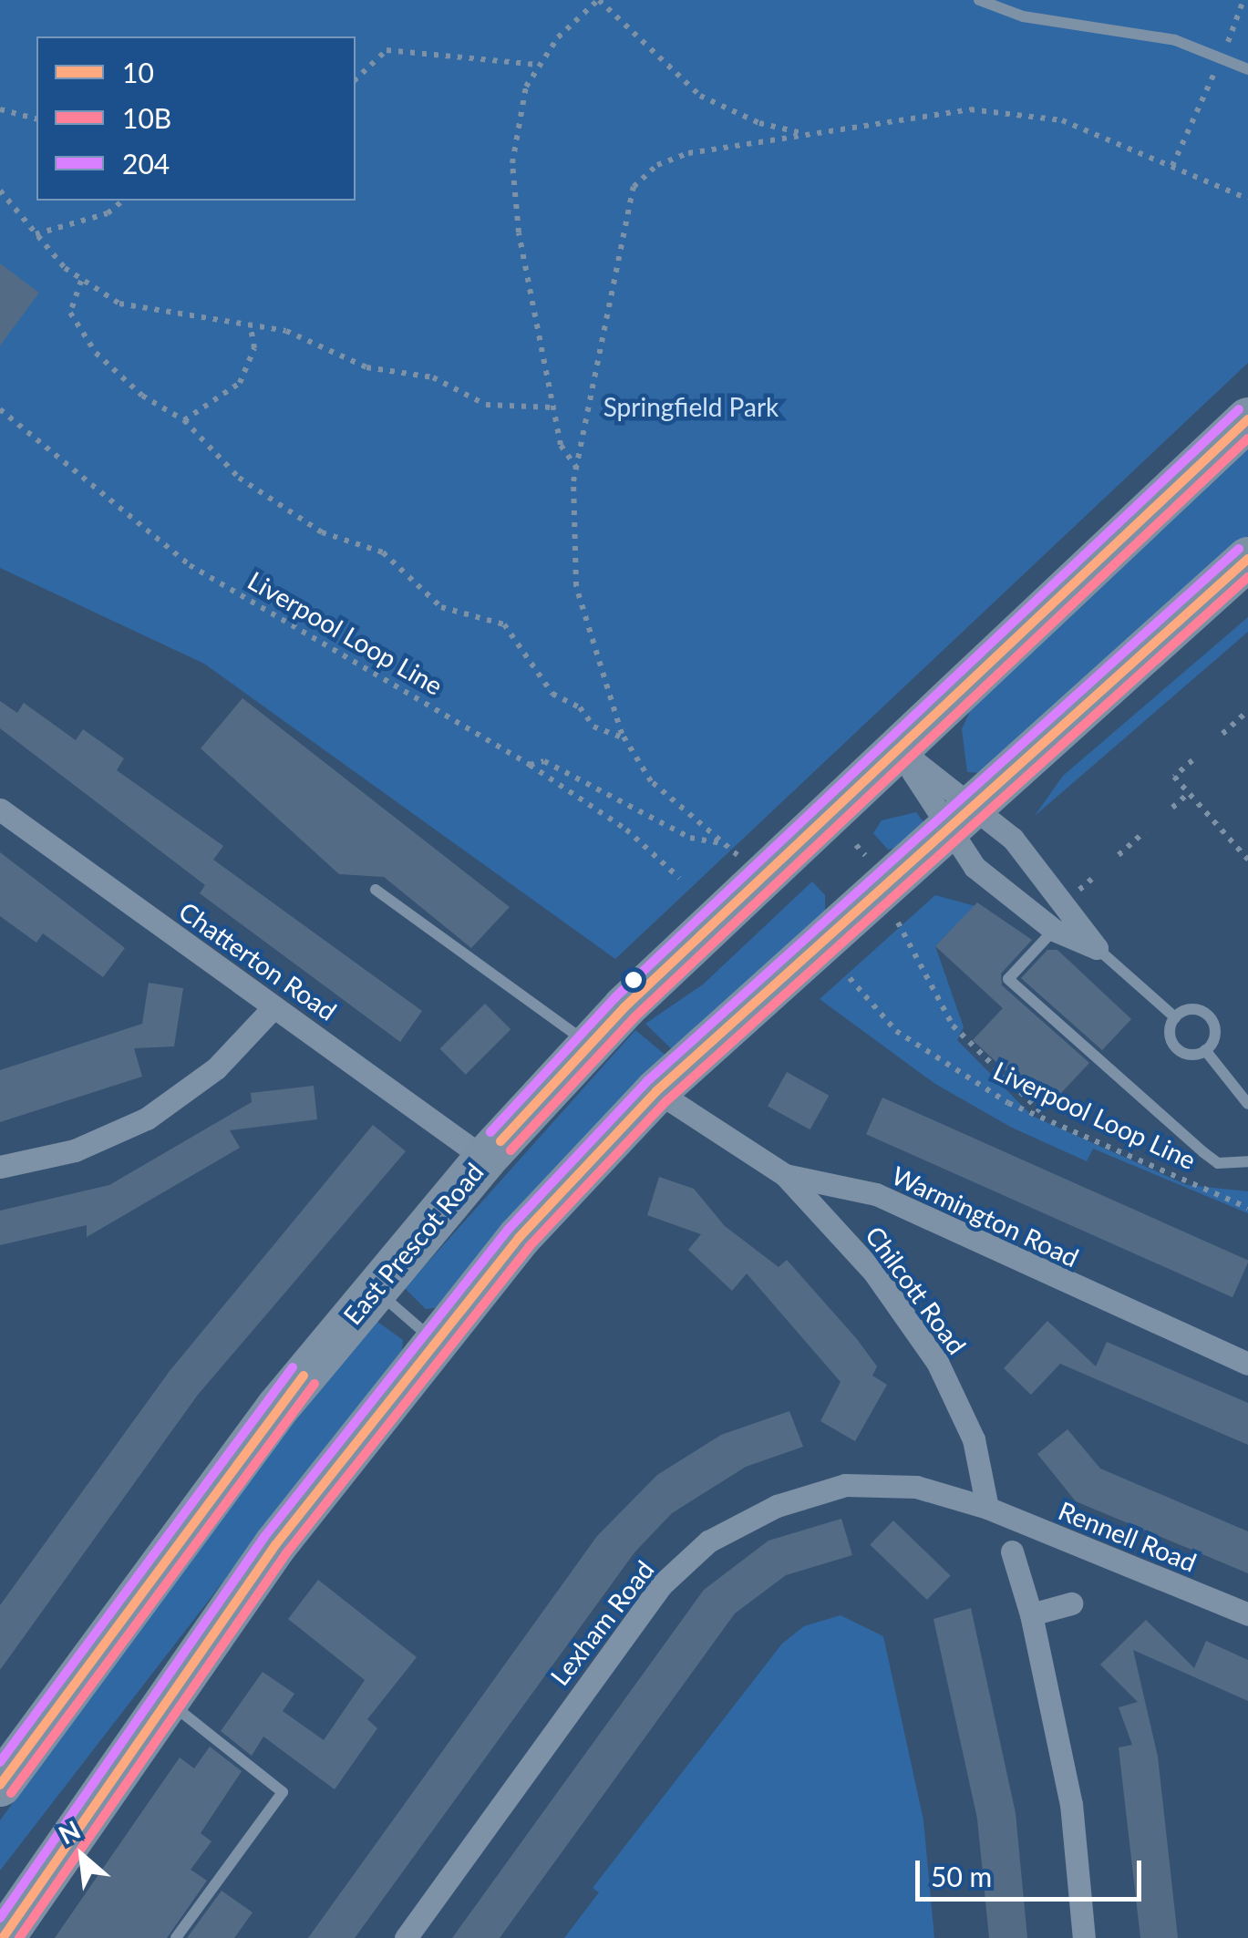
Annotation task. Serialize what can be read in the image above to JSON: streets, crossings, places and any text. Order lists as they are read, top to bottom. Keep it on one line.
{"streets":{"highway":["East Prescot Road"],"street":["Chatterton Road","Warmington Road","Chilcott Road","Rennell Road","Lexham Road"],"path":["Liverpool Loop Line"]},"crossings":[["Chatterton Road","East Prescot Road"],["Warmington Road","Chilcott Road"],["Chilcott Road","Rennell Road"],["Chilcott Road","Lexham Road"],["Rennell Road","Lexham Road"]],"parks":["Springfield Park"],"lines":["transit line 204","transit line 10","transit line 10B"],"legend":["10","10B","204"],"scale_bar":"50 m","north":"top left"}
